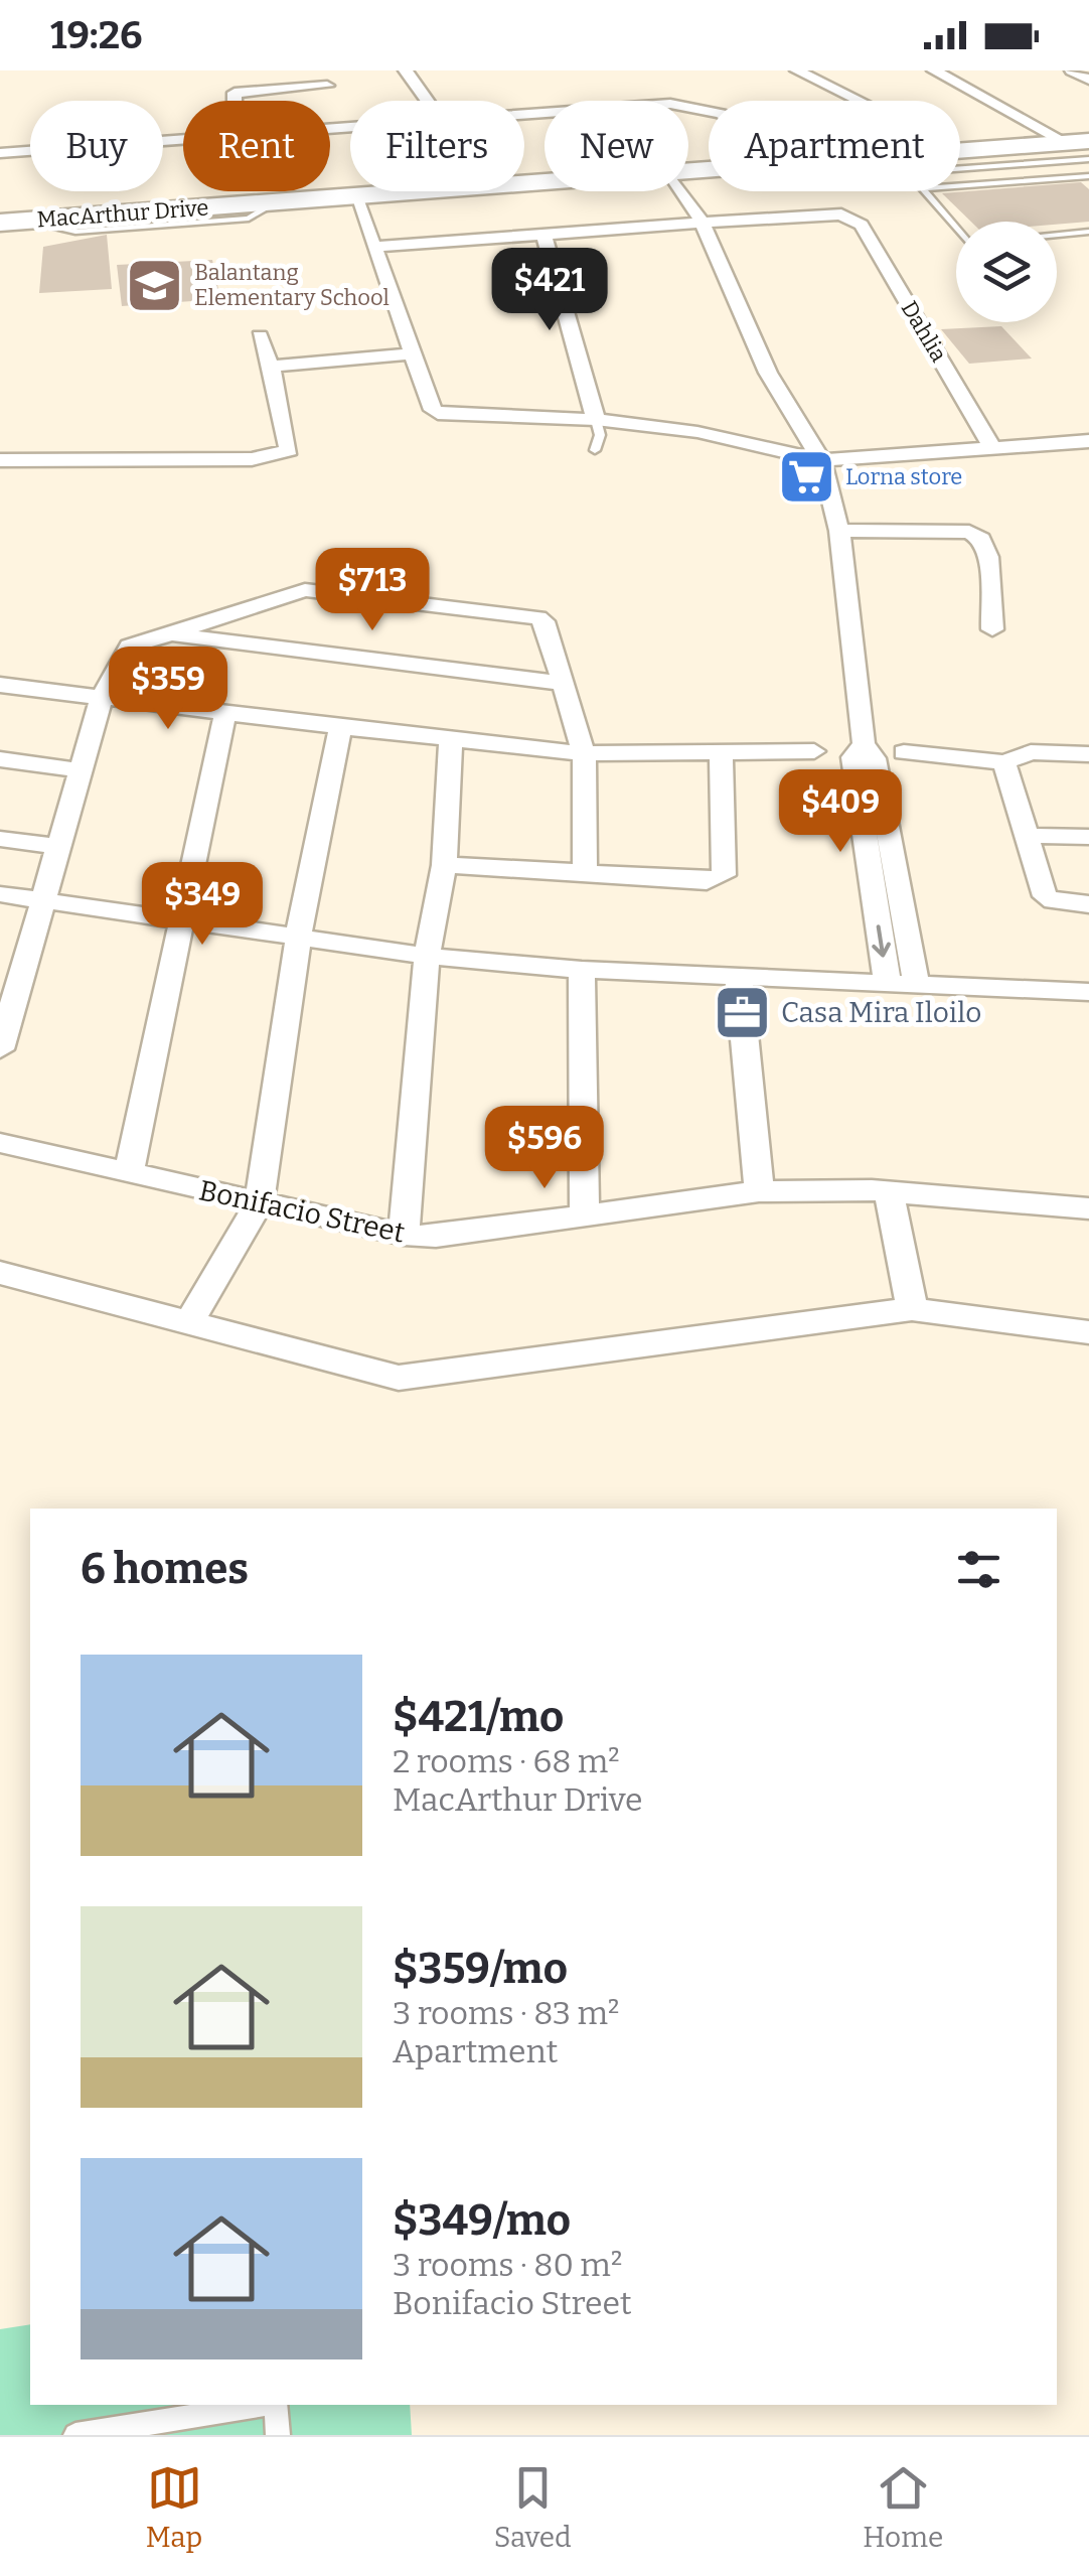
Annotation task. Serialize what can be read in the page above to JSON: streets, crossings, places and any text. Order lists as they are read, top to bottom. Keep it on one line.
{"streets":{"main road":["MacArthur Drive"],"street":["Dahlia","Bonifacio Street"]},"places":{"school or university":["Balantang Elementary School"],"supermarket":["Lorna store"],"office":["Casa Mira Iloilo"]},"page":{"status":"19:26","chip":["Buy","Rent","Filters","New","Apartment"],"price":["$421","$713","$359","$409","$349","$596"],"heading":"6 homes","list":[{"name":"$421/mo","note":"2 rooms · 68 m² · MacArthur Drive"},{"name":"$359/mo","note":"3 rooms · 83 m² · Apartment"},{"name":"$349/mo","note":"3 rooms · 80 m² · Bonifacio Street"}],"tabs":["Map","Saved","Home"]}}
